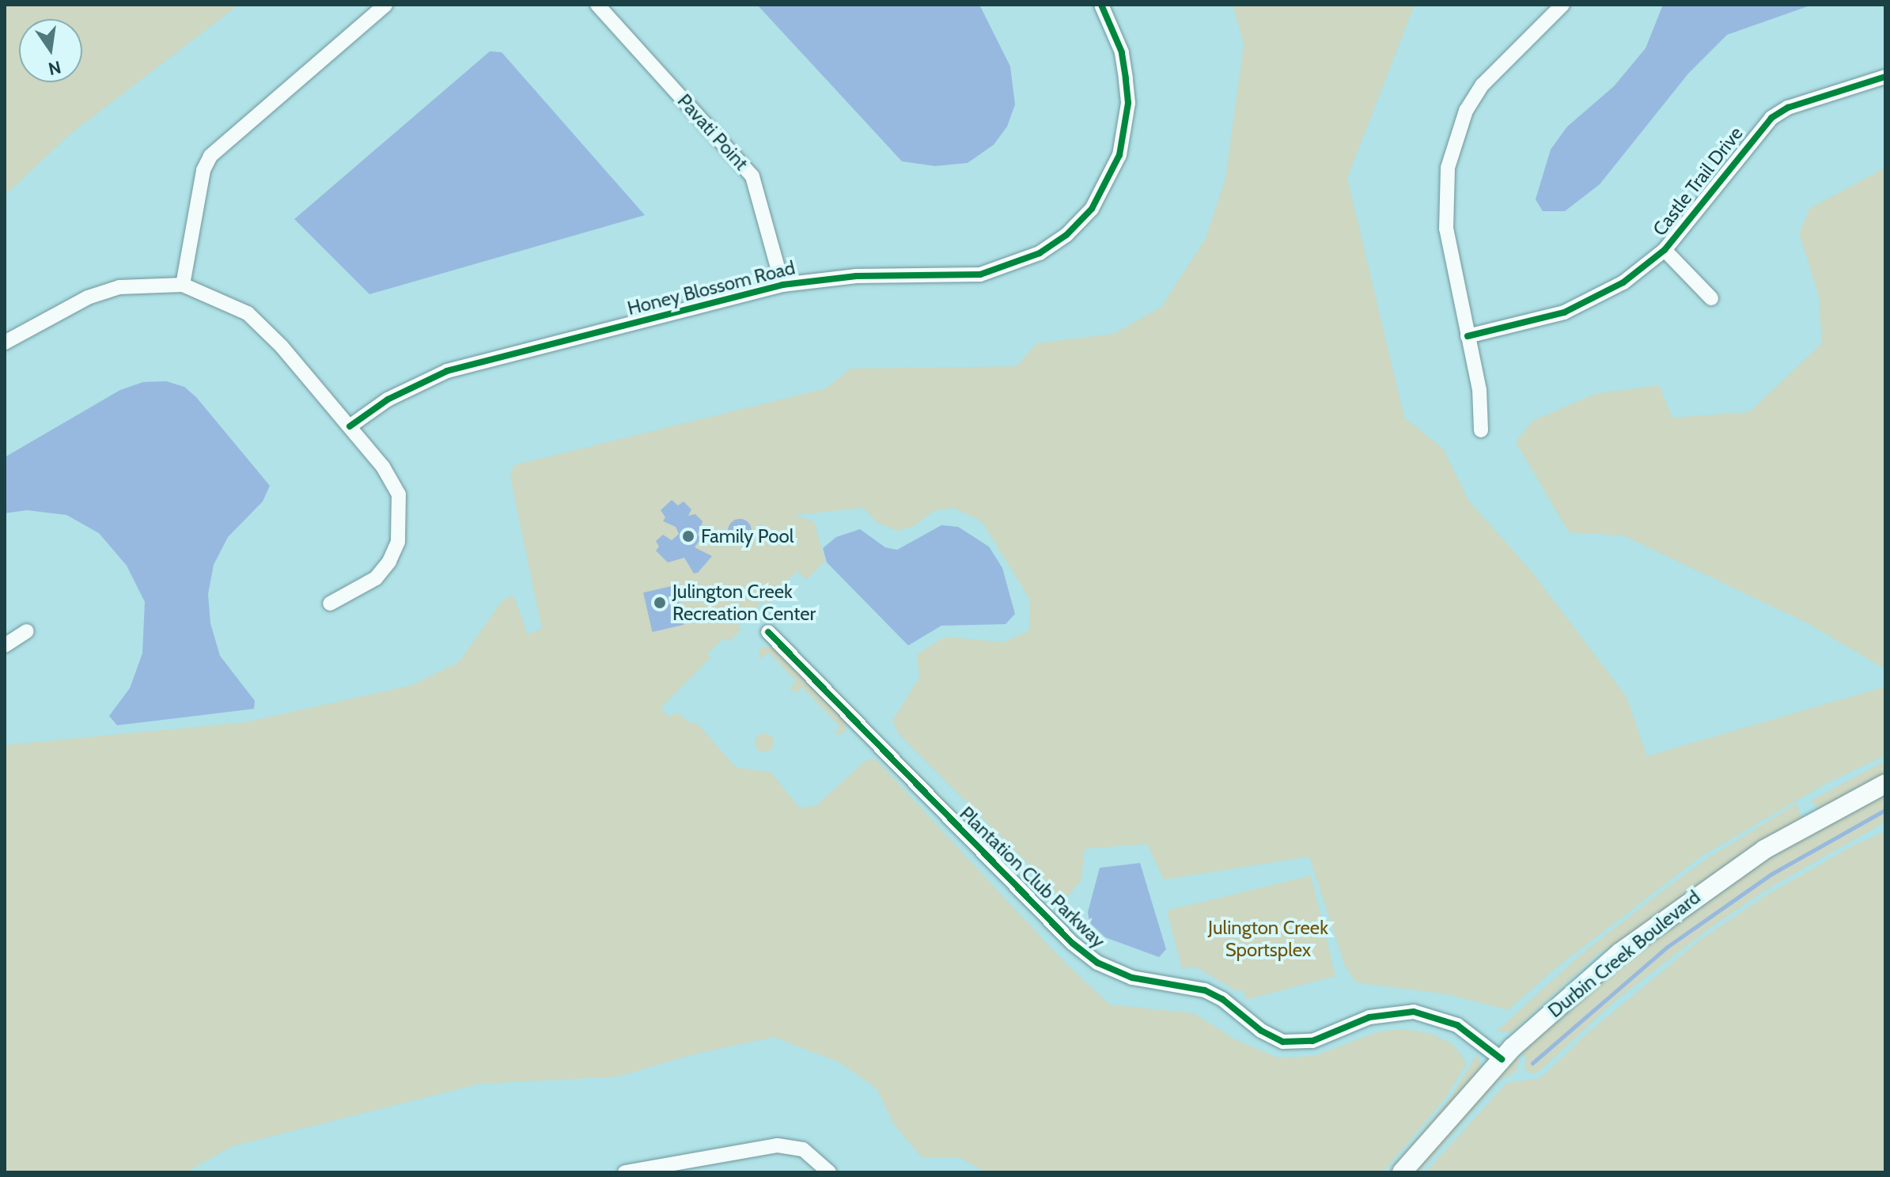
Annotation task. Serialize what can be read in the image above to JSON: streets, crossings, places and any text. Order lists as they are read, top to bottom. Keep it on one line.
{"streets":{"street":["Pavati Point","Castle Trail Drive","Honey Blossom Road","Plantation Club Parkway","Durbin Creek Boulevard"]},"crossings":[["Pavati Point","Honey Blossom Road"],["Plantation Club Parkway","Durbin Creek Boulevard"]],"parks":["Julington Creek Sportsplex"],"places":["Family Pool","Julington Creek Recreation Center"],"north":"bottom"}
